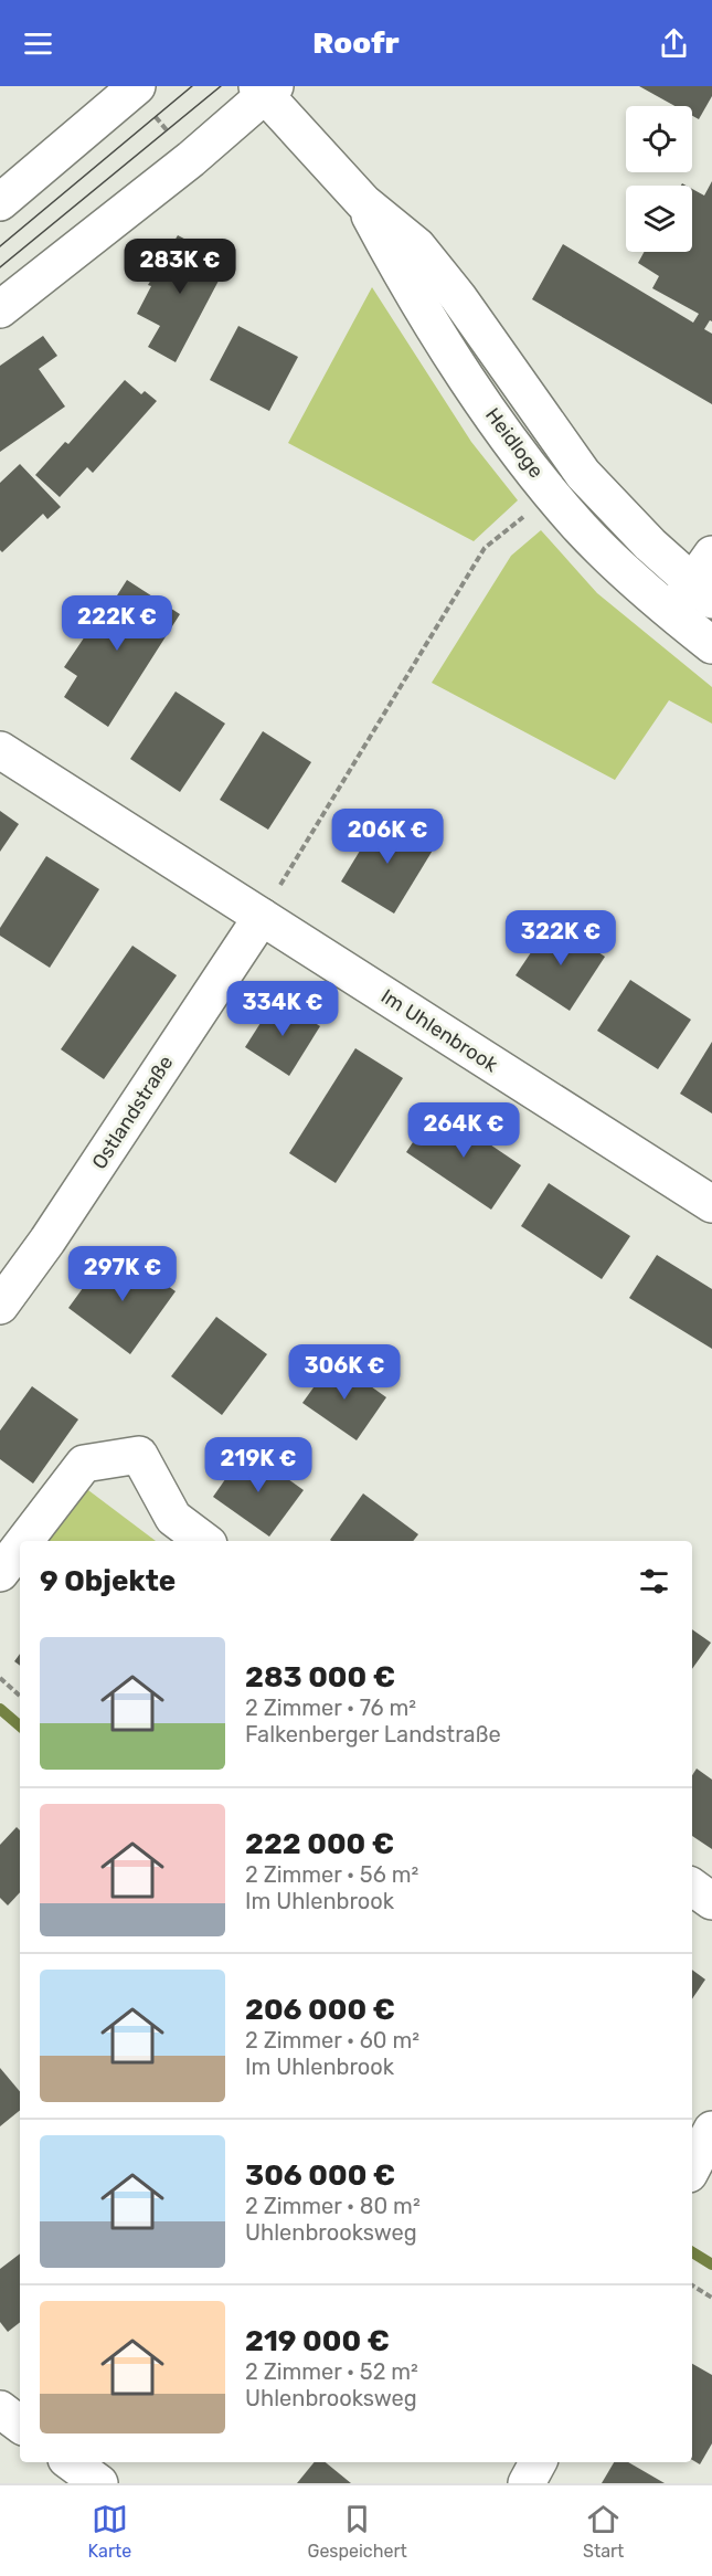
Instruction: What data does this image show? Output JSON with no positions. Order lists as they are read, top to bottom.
{
  "streets": {
    "street": ["Heidloge", "Im Uhlenbrook", "Ostlandstraße"]
  },
  "crossings": [
    ["Im Uhlenbrook", "Ostlandstraße"]
  ],
  "page": {
    "header": "Roofr",
    "price": [
      "283K €",
      "222K €",
      "206K €",
      "322K €",
      "334K €",
      "264K €",
      "297K €",
      "306K €",
      "219K €"
    ],
    "heading": "9 Objekte",
    "list": [
      {
        "name": "283 000 €",
        "note": "2 Zimmer · 76 m² · Falkenberger Landstraße"
      },
      {
        "name": "222 000 €",
        "note": "2 Zimmer · 56 m² · Im Uhlenbrook"
      },
      {
        "name": "206 000 €",
        "note": "2 Zimmer · 60 m² · Im Uhlenbrook"
      },
      {
        "name": "306 000 €",
        "note": "2 Zimmer · 80 m² · Uhlenbrooksweg"
      },
      {
        "name": "219 000 €",
        "note": "2 Zimmer · 52 m² · Uhlenbrooksweg"
      }
    ],
    "tabs": ["Karte", "Gespeichert", "Start"]
  }
}
